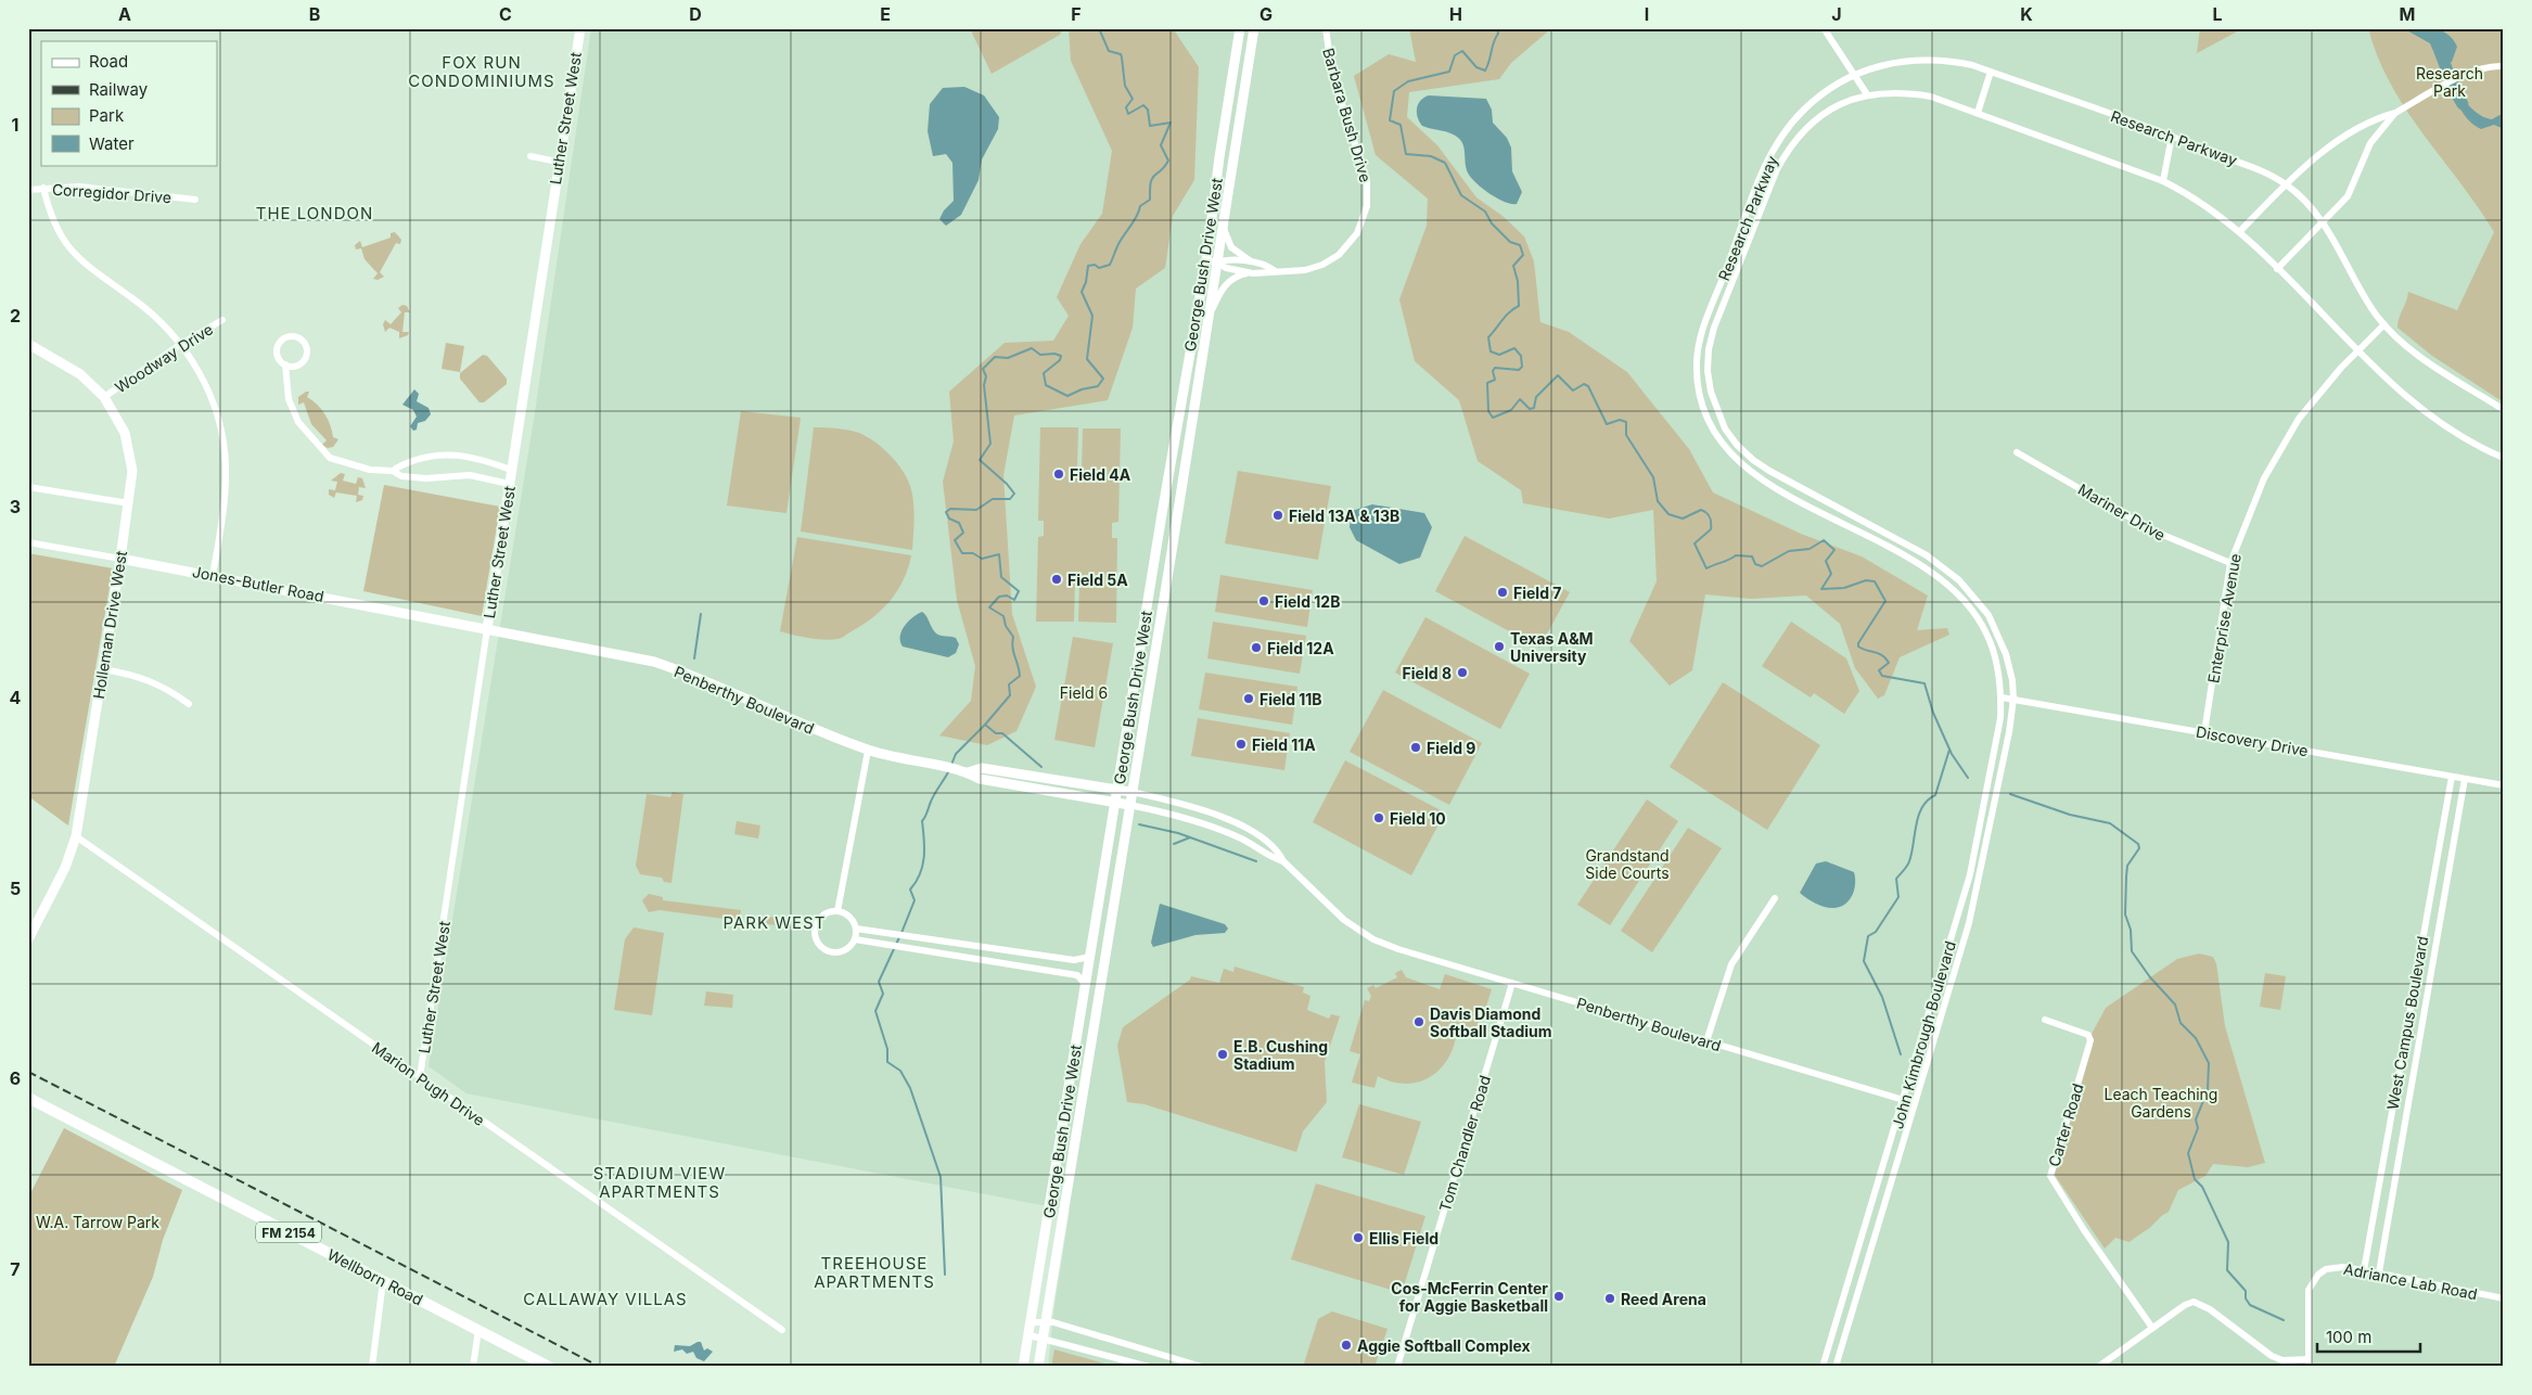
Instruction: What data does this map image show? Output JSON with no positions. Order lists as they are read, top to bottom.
{
  "streets": {
    "main road": [
      "Luther Street West",
      "George Bush Drive West",
      "Jones-Butler Road",
      "Holleman Drive West",
      "Penberthy Boulevard",
      "FM 2154",
      "Wellborn Road"
    ],
    "street": [
      "Barbara Bush Drive",
      "Research Parkway",
      "Corregidor Drive",
      "Woodway Drive",
      "Mariner Drive",
      "Enterprise Avenue",
      "Discovery Drive",
      "West Campus Boulevard",
      "John Kimbrough Boulevard",
      "Marion Pugh Drive",
      "Carter Road",
      "Tom Chandler Road",
      "Adriance Lab Road"
    ]
  },
  "crossings": [
    ["Barbara Bush Drive", "George Bush Drive West"],
    ["Luther Street West", "Jones-Butler Road"],
    ["Luther Street West", "Penberthy Boulevard"],
    ["Luther Street West", "Marion Pugh Drive"],
    ["Research Parkway", "Enterprise Avenue"],
    ["Research Parkway", "Discovery Drive"],
    ["Research Parkway", "John Kimbrough Boulevard"],
    ["George Bush Drive West", "Penberthy Boulevard"],
    ["Woodway Drive", "Holleman Drive West"],
    ["Mariner Drive", "Enterprise Avenue"],
    ["Jones-Butler Road", "Holleman Drive West"],
    ["Jones-Butler Road", "Penberthy Boulevard"],
    ["Enterprise Avenue", "Discovery Drive"],
    ["Holleman Drive West", "Marion Pugh Drive"],
    ["Penberthy Boulevard", "John Kimbrough Boulevard"],
    ["Penberthy Boulevard", "Tom Chandler Road"],
    ["Discovery Drive", "West Campus Boulevard"],
    ["Discovery Drive", "John Kimbrough Boulevard"],
    ["West Campus Boulevard", "Adriance Lab Road"]
  ],
  "districts": [
    "FOX RUN CONDOMINIUMS",
    "THE LONDON",
    "PARK WEST",
    "STADIUM VIEW APARTMENTS",
    "TREEHOUSE APARTMENTS",
    "CALLAWAY VILLAS"
  ],
  "parks": [
    "Research Park",
    "Field 6",
    "Grandstand Side Courts",
    "Leach Teaching Gardens",
    "W.A. Tarrow Park"
  ],
  "places": [
    "Field 4A",
    "Field 13A & 13B",
    "Field 5A",
    "Field 7",
    "Field 12B",
    "Texas A&M University",
    "Field 12A",
    "Field 8",
    "Field 11B",
    "Field 11A",
    "Field 9",
    "Field 10",
    "Davis Diamond Softball Stadium",
    "E.B. Cushing Stadium",
    "Ellis Field",
    "Cos-McFerrin Center for Aggie Basketball",
    "Reed Arena",
    "Aggie Softball Complex"
  ],
  "legend": [
    "Road",
    "Railway",
    "Park",
    "Water"
  ],
  "scale_bar": "100 m",
  "grid": {
    "columns": [
      "A",
      "B",
      "C",
      "D",
      "E",
      "F",
      "G",
      "H",
      "I",
      "J",
      "K",
      "L",
      "M"
    ],
    "rows": [
      "1",
      "2",
      "3",
      "4",
      "5",
      "6",
      "7"
    ]
  }
}
